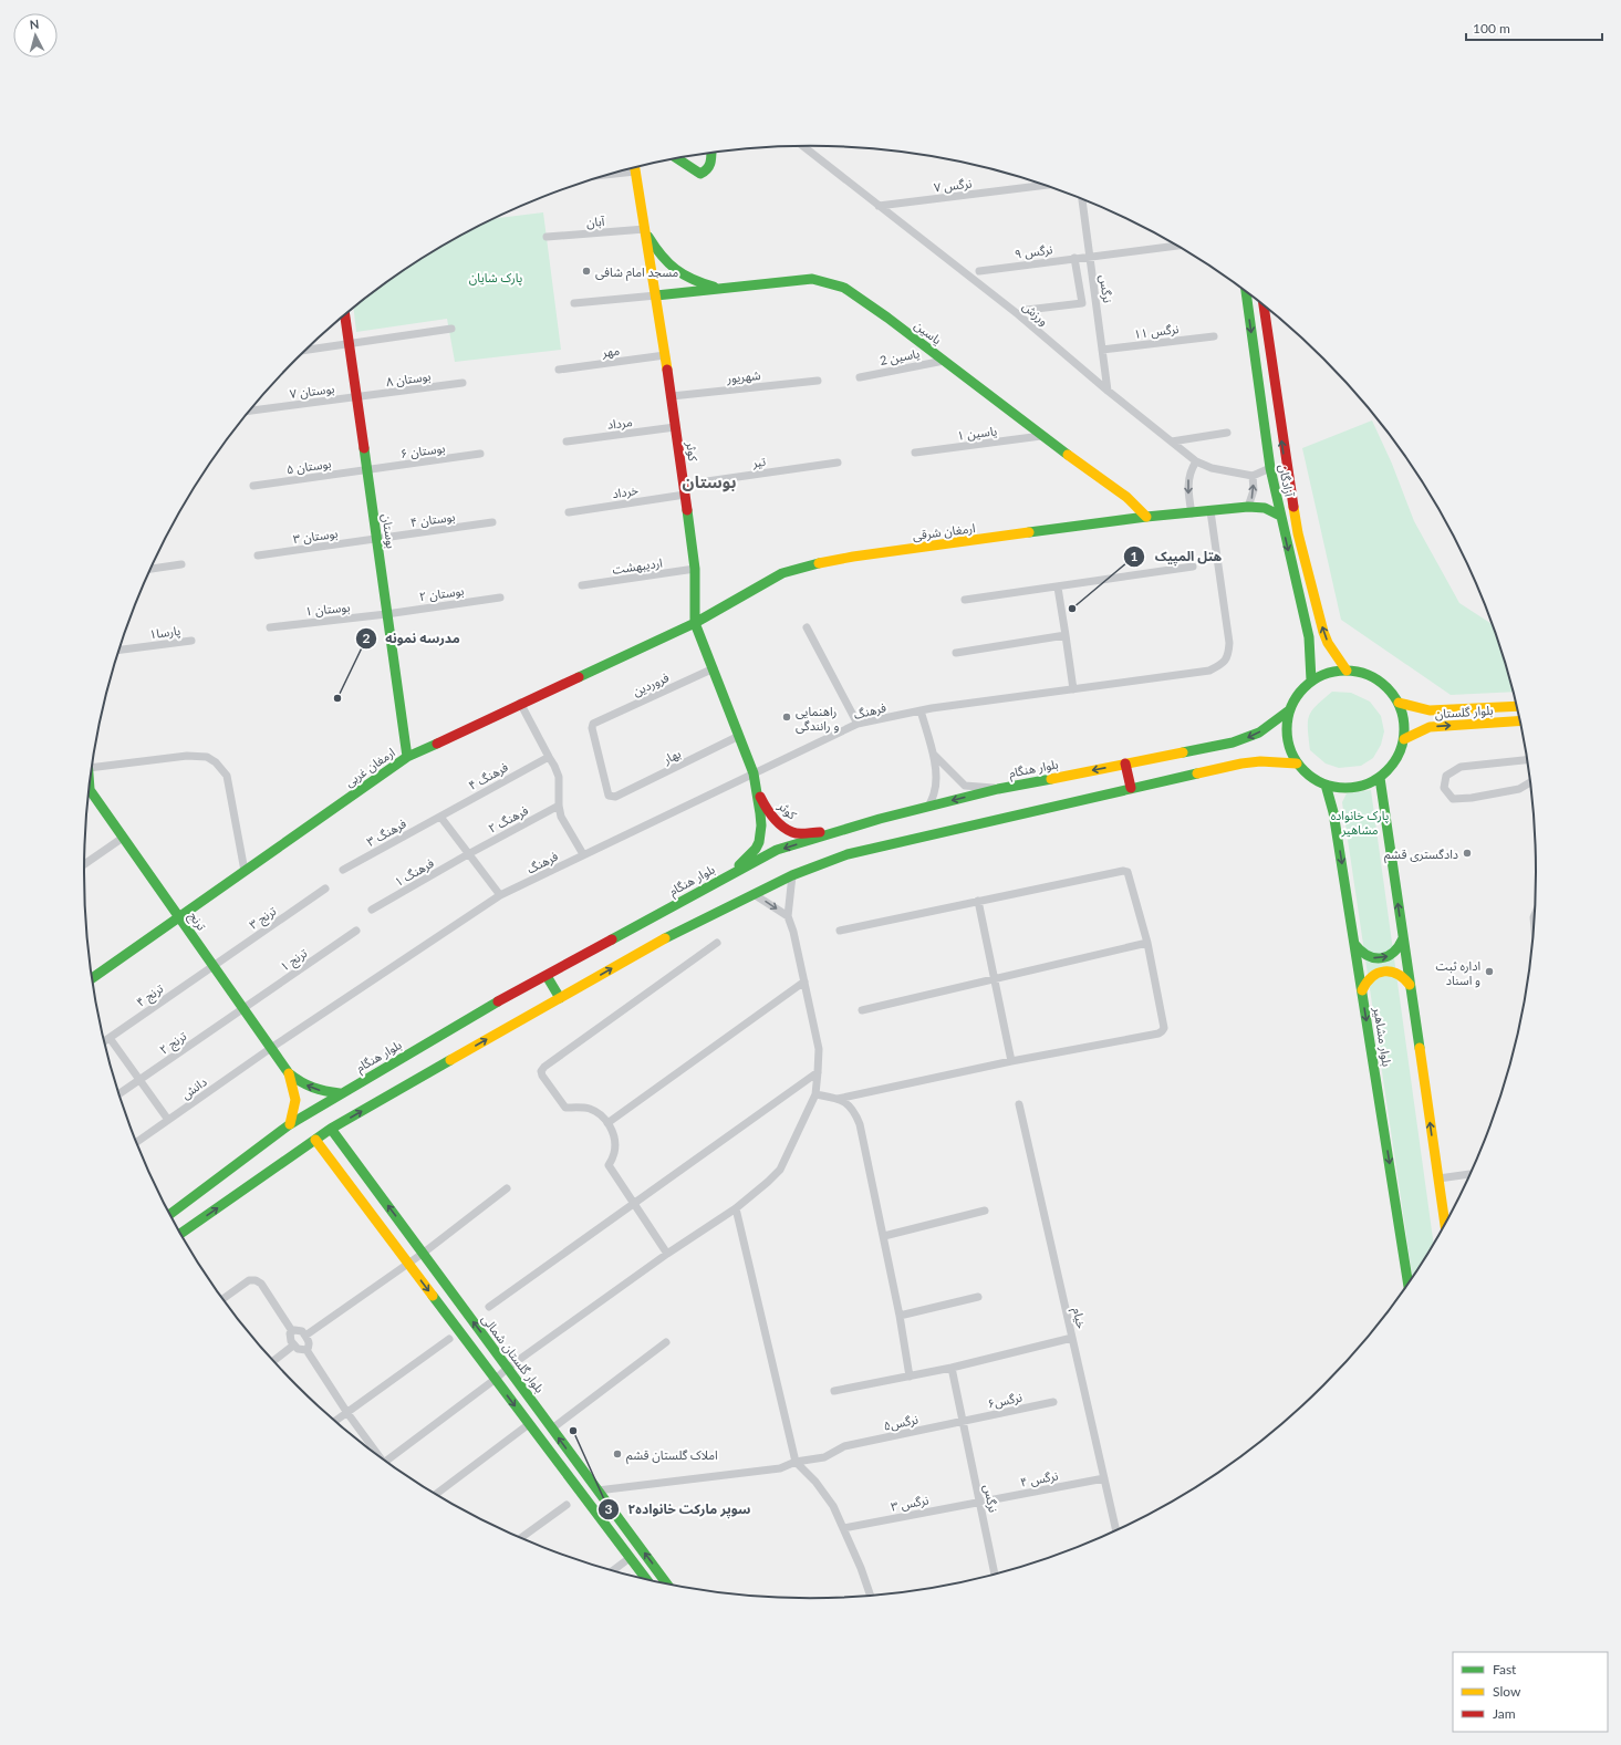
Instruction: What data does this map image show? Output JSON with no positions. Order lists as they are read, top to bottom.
{
  "streets": {
    "main road": [
      "یاسین",
      "کوثر",
      "آزادگان",
      "بوستان",
      "ارمغان شرقی",
      "بلوار گلستان",
      "ارمغان غربی",
      "بلوار هنگام",
      "ترنج",
      "بلوار مشاهیر",
      "بلوار گلستان شمالی"
    ],
    "street": [
      "نرگس ۷",
      "آبان",
      "نرگس ۹",
      "نرگس",
      "ورزش",
      "نرگس ۱۱",
      "مهر",
      "یاسین 2",
      "شهریور",
      "بوستان ۸",
      "بوستان ۷",
      "مرداد",
      "یاسین ۱",
      "بوستان ۶",
      "تیر",
      "بوستان ۵",
      "خرداد",
      "بوستان ۴",
      "بوستان ۳",
      "اردیبهشت",
      "بوستان ۲",
      "بوستان ۱",
      "پارسا۱",
      "فروردین",
      "فرهنگ",
      "بهار",
      "فرهنگ ۴",
      "فرهنگ ۲",
      "فرهنگ ۳",
      "فرهنگ ۱",
      "ترنج ۳",
      "ترنج ۱",
      "ترنج ۴",
      "ترنج ۲",
      "دانش",
      "خیام",
      "نرگس۶",
      "نرگس۵",
      "نرگس ۴",
      "نرگس ۳"
    ]
  },
  "crossings": [
    ["نرگس ۷", "ورزش"],
    ["آبان", "کوثر"],
    ["نرگس ۹", "نرگس"],
    ["نرگس", "ورزش"],
    ["نرگس", "نرگس ۱۱"],
    ["نرگس", "نرگس۶"],
    ["نرگس", "نرگس۵"],
    ["نرگس", "نرگس ۴"],
    ["نرگس", "نرگس ۳"],
    ["یاسین", "یاسین 2"],
    ["یاسین", "یاسین ۱"],
    ["یاسین", "کوثر"],
    ["یاسین", "ارمغان شرقی"],
    ["مهر", "کوثر"],
    ["شهریور", "کوثر"],
    ["بوستان ۸", "بوستان ۷"],
    ["بوستان ۸", "بوستان"],
    ["بوستان ۷", "بوستان"],
    ["مرداد", "کوثر"],
    ["بوستان ۶", "بوستان ۵"],
    ["بوستان ۶", "بوستان"],
    ["کوثر", "تیر"],
    ["کوثر", "خرداد"],
    ["کوثر", "ارمغان شرقی"],
    ["کوثر", "اردیبهشت"],
    ["کوثر", "فروردین"],
    ["کوثر", "فرهنگ"],
    ["کوثر", "بهار"],
    ["کوثر", "ارمغان غربی"],
    ["کوثر", "بلوار هنگام"],
    ["تیر", "خرداد"],
    ["بوستان ۵", "بوستان"],
    ["آزادگان", "ارمغان شرقی"],
    ["آزادگان", "بلوار گلستان"],
    ["آزادگان", "بلوار هنگام"],
    ["آزادگان", "بلوار مشاهیر"],
    ["بوستان ۴", "بوستان"],
    ["بوستان ۴", "بوستان ۳"],
    ["بوستان", "بوستان ۳"],
    ["بوستان", "بوستان ۲"],
    ["بوستان", "بوستان ۱"],
    ["بوستان", "ارمغان غربی"],
    ["ارمغان شرقی", "فرهنگ"],
    ["ارمغان شرقی", "ارمغان غربی"],
    ["بوستان ۲", "بوستان ۱"],
    ["فروردین", "بهار"],
    ["فرهنگ", "ترنج"],
    ["فرهنگ", "دانش"],
    ["بلوار گلستان", "بلوار هنگام"],
    ["بلوار گلستان", "بلوار مشاهیر"],
    ["ارمغان غربی", "ترنج"],
    ["بلوار هنگام", "بلوار مشاهیر"],
    ["فرهنگ ۴", "فرهنگ ۳"],
    ["فرهنگ ۲", "فرهنگ ۱"],
    ["ترنج ۳", "ترنج"],
    ["ترنج ۳", "ترنج ۴"],
    ["ترنج", "ترنج ۱"],
    ["ترنج", "ترنج ۴"],
    ["ترنج", "ترنج ۲"],
    ["ترنج", "دانش"],
    ["ترنج ۱", "ترنج ۲"],
    ["خیام", "نرگس ۴"],
    ["بلوار گلستان شمالی", "نرگس۵"],
    ["نرگس۶", "نرگس۵"],
    ["نرگس ۴", "نرگس ۳"]
  ],
  "districts": ["بوستان"],
  "parks": ["پارک شایان", "پارک خانواده مشاهیر"],
  "places": [
    "مسجد امام شافی",
    "هتل المپیک",
    "مدرسه نمونه",
    "راهنمایی و رانندگی",
    "دادگستری قشم",
    "اداره ثبت و اسناد",
    "سوپر ماركت خانواده٢",
    "املاک گلستان قشم"
  ],
  "legend": ["Fast", "Slow", "Jam"],
  "scale_bar": "100 m",
  "north": "top"
}
